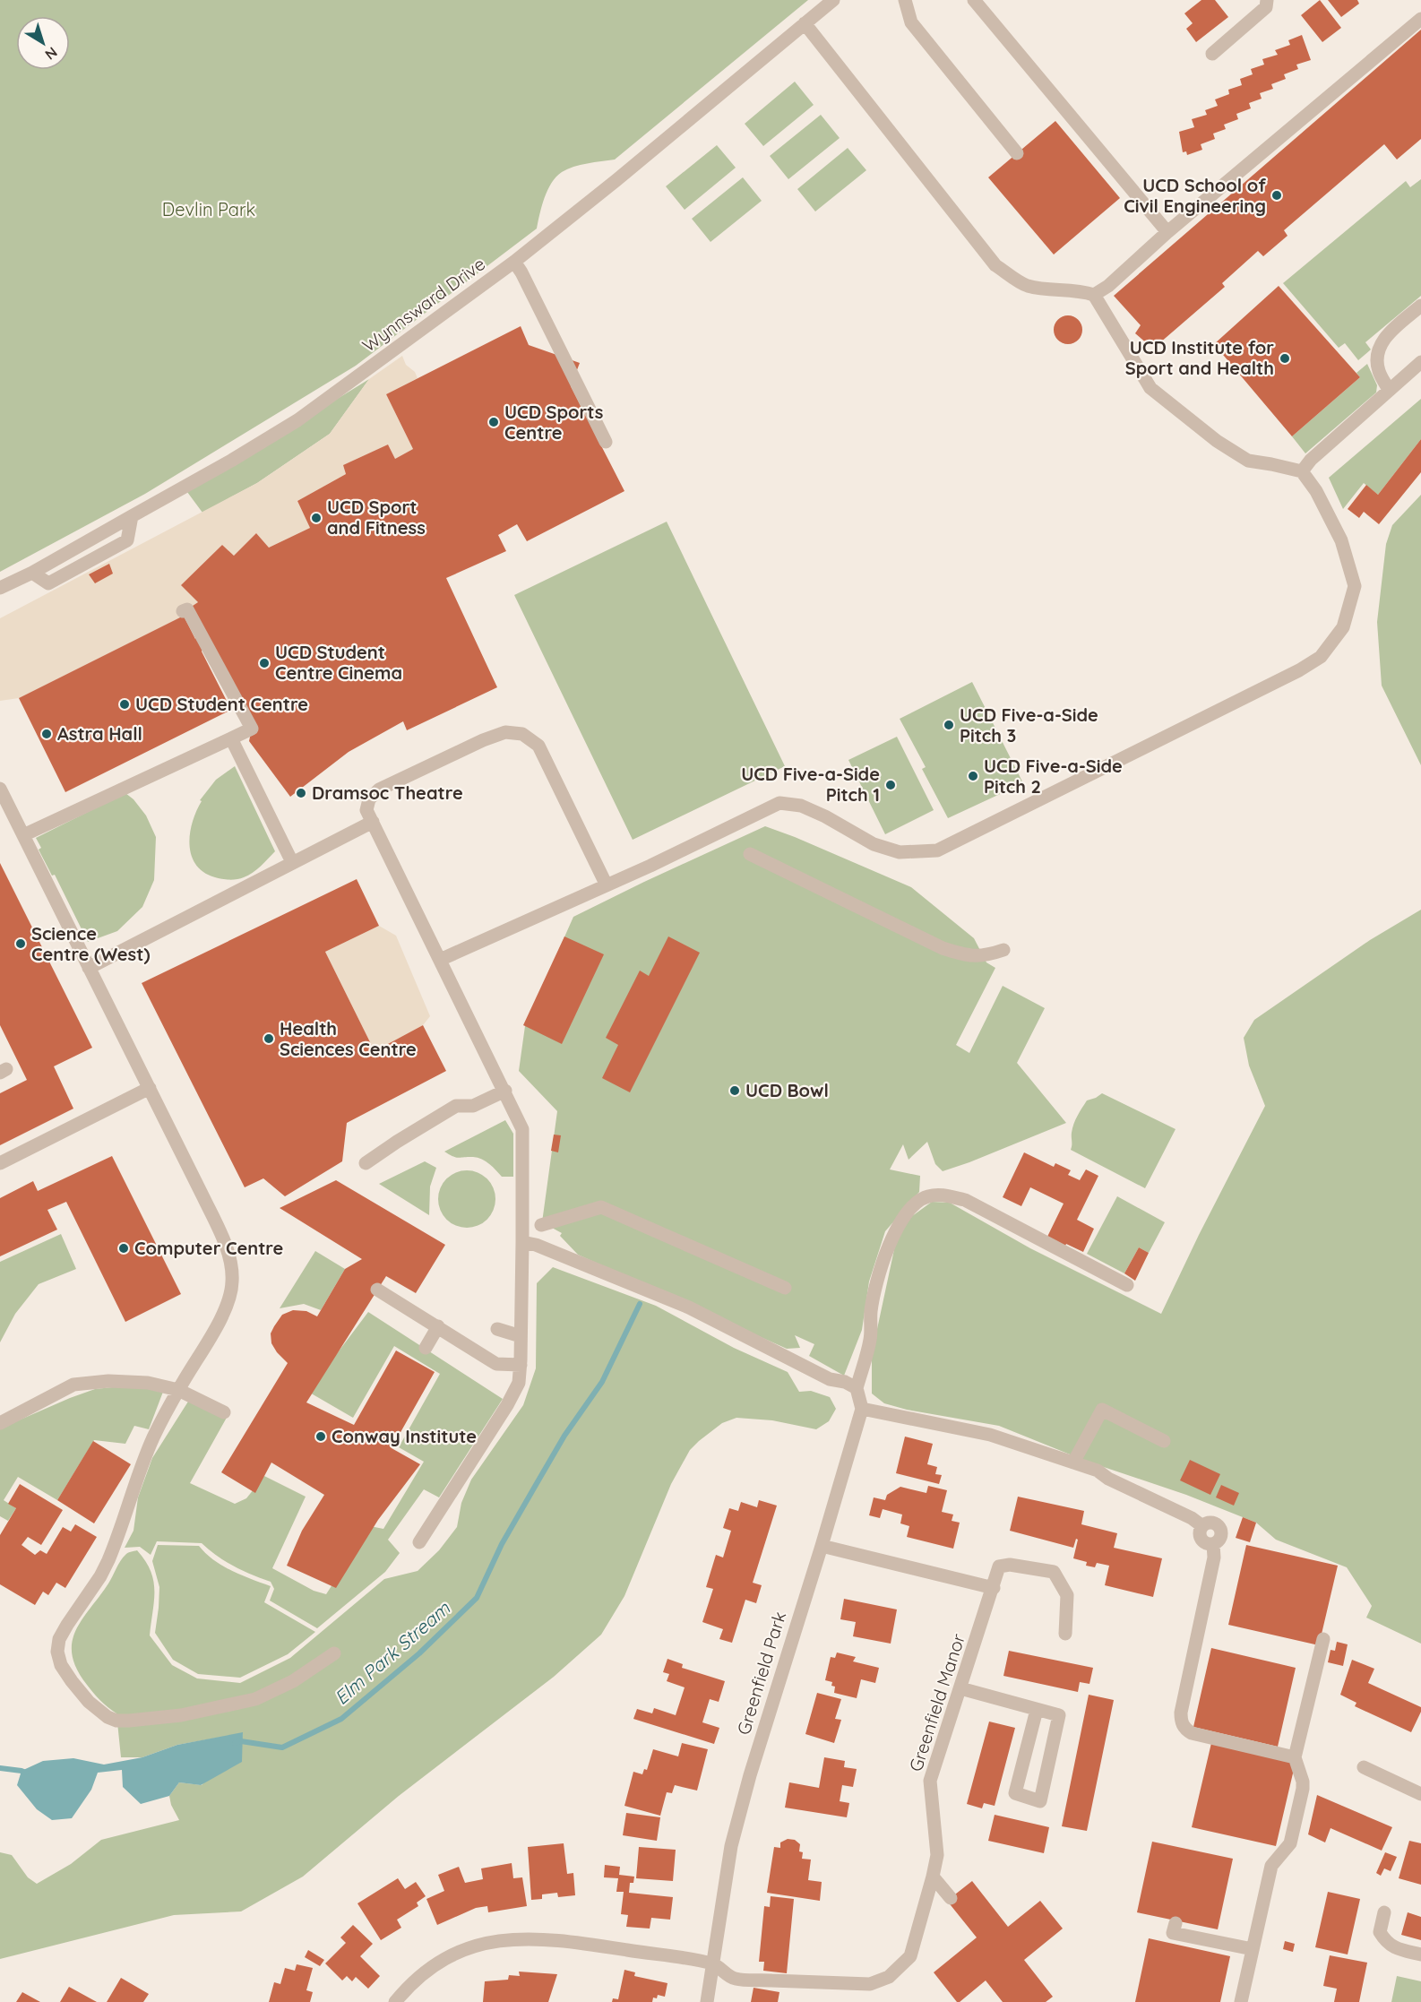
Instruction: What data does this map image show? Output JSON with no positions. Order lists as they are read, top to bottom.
{
  "streets": {
    "street": ["Wynnsward Drive", "Greenfield Park", "Greenfield Manor"]
  },
  "crossings": [
    ["Greenfield Park", "Greenfield Manor"]
  ],
  "water": ["Elm Park Stream"],
  "parks": ["Devlin Park"],
  "places": [
    "UCD School of Civil Engineering",
    "UCD Institute for Sport and Health",
    "UCD Sports Centre",
    "UCD Sport and Fitness",
    "UCD Student Centre Cinema",
    "UCD Student Centre",
    "UCD Five-a-Side Pitch 3",
    "Astra Hall",
    "UCD Five-a-Side Pitch 2",
    "UCD Five-a-Side Pitch 1",
    "Dramsoc Theatre",
    "Science Centre (West)",
    "Health Sciences Centre",
    "UCD Bowl",
    "Computer Centre",
    "Conway Institute"
  ],
  "north": "bottom right"
}
